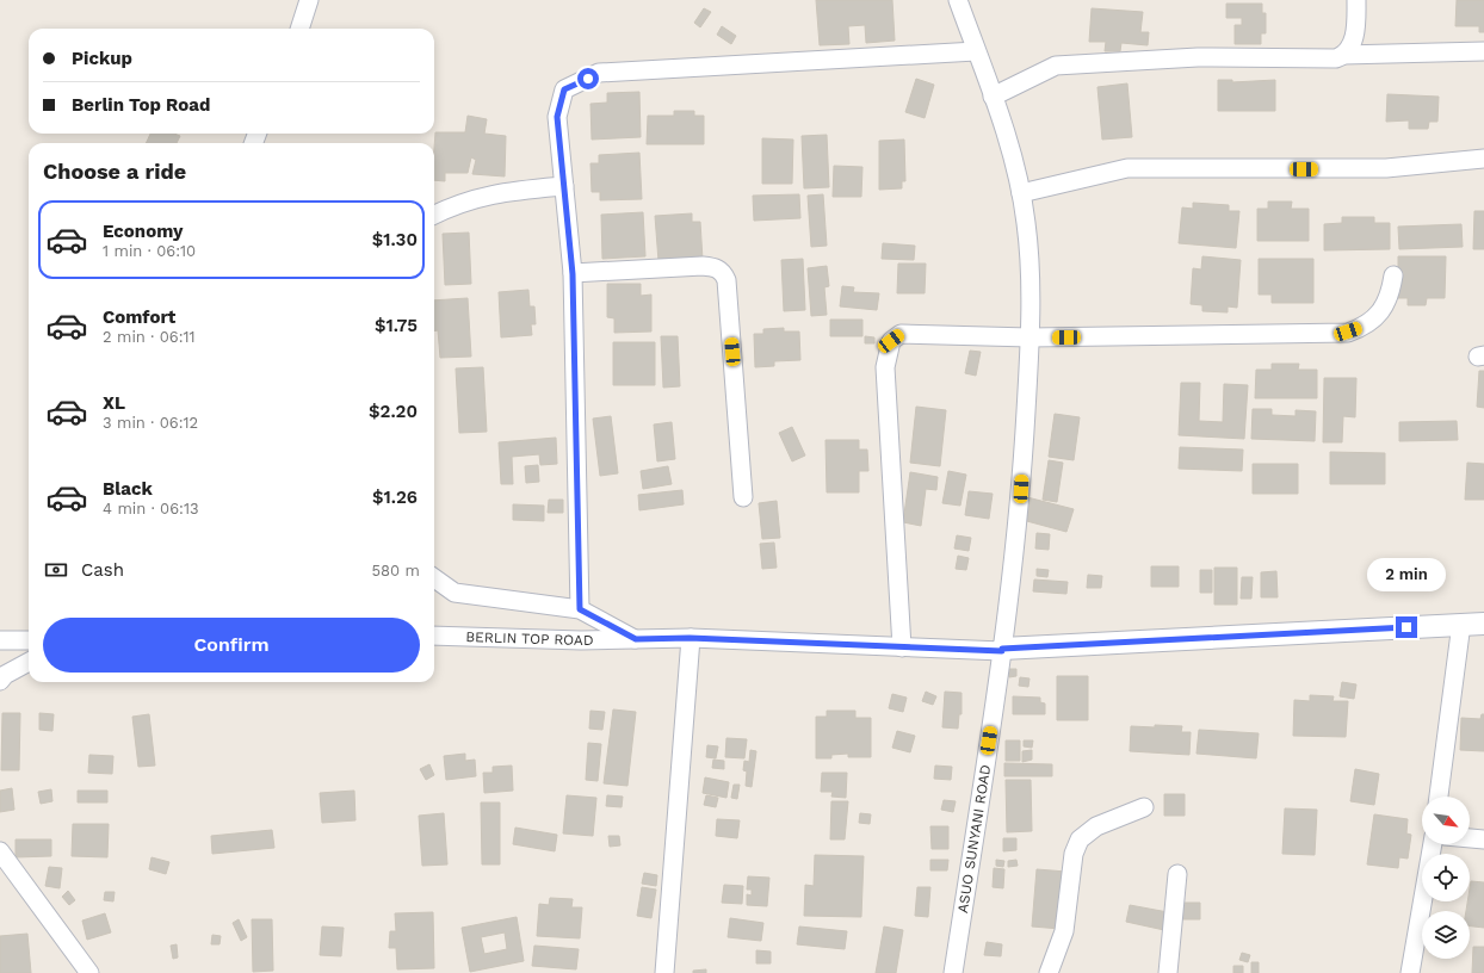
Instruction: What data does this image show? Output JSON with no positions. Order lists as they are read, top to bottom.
{
  "streets": {
    "street": ["BERLIN TOP ROAD", "ASUO SUNYANI ROAD"]
  },
  "crossings": [
    ["BERLIN TOP ROAD", "ASUO SUNYANI ROAD"]
  ],
  "north": "bottom right",
  "page": {
    "banner": ["Pickup", "Berlin Top Road"],
    "heading": "Choose a ride",
    "list": [
      {
        "name": "Economy",
        "note": "1 min · 06:10",
        "value": "$1.30"
      },
      {
        "name": "Comfort",
        "note": "2 min · 06:11",
        "value": "$1.75"
      },
      {
        "name": "XL",
        "note": "3 min · 06:12",
        "value": "$2.20"
      },
      {
        "name": "Black",
        "note": "4 min · 06:13",
        "value": "$1.26"
      }
    ],
    "pay": ["Cash", "580 m"],
    "bubble": "2 min",
    "buttons": "Confirm"
  }
}
